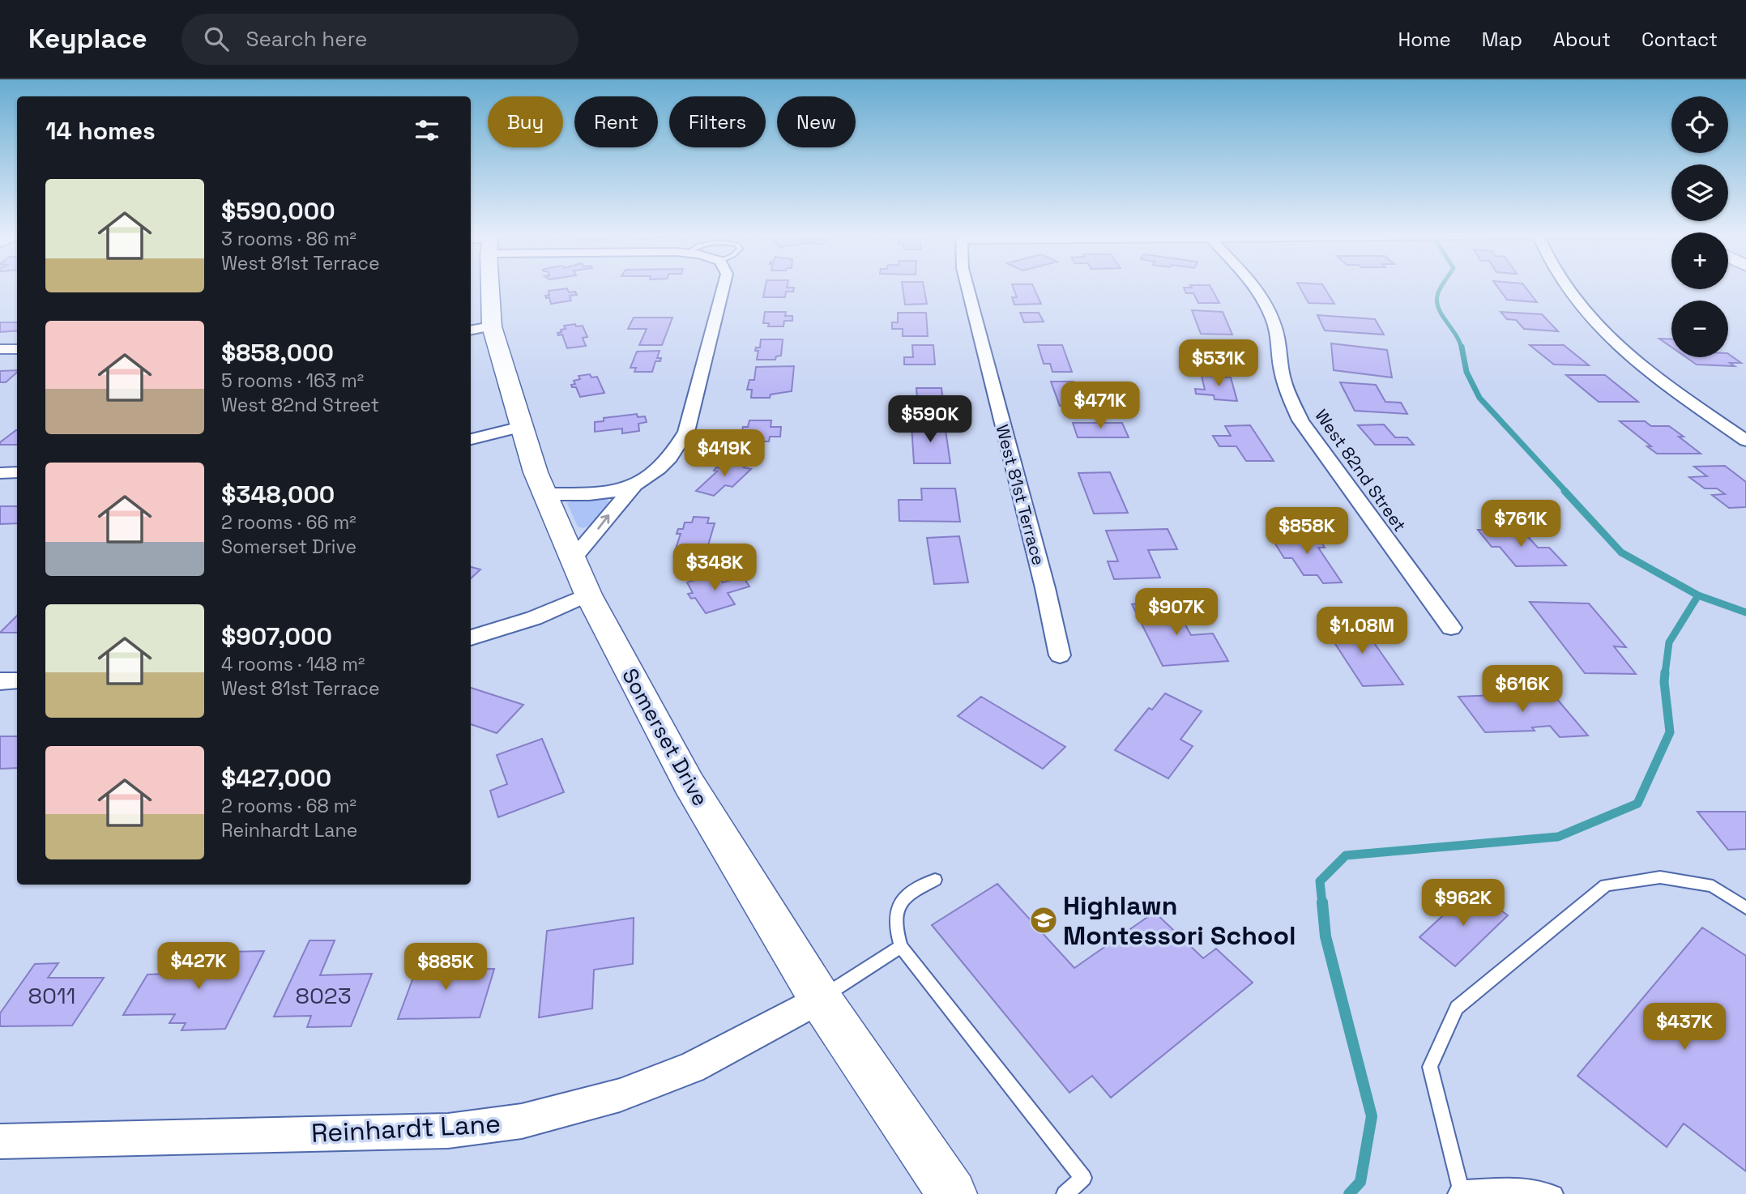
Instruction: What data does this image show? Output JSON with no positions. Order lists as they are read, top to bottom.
{
  "streets": {
    "street": [
      "West 82nd Street",
      "West 81st Terrace",
      "Somerset Drive",
      "Reinhardt Lane"
    ]
  },
  "crossings": [
    ["Somerset Drive", "Reinhardt Lane"]
  ],
  "places": {
    "school or university": ["Highlawn Montessori School"]
  },
  "house_numbers": ["8011", "8023"],
  "page": {
    "header": "Keyplace",
    "search": "Search here",
    "nav": [
      "Home",
      "Map",
      "About",
      "Contact"
    ],
    "map_buttons": ["+", "−"],
    "chip": [
      "Buy",
      "Rent",
      "Filters",
      "New"
    ],
    "heading": "14 homes",
    "list": [
      {
        "name": "$590,000",
        "note": "3 rooms · 86 m² · West 81st Terrace"
      },
      {
        "name": "$858,000",
        "note": "5 rooms · 163 m² · West 82nd Street"
      },
      {
        "name": "$348,000",
        "note": "2 rooms · 66 m² · Somerset Drive"
      },
      {
        "name": "$907,000",
        "note": "4 rooms · 148 m² · West 81st Terrace"
      },
      {
        "name": "$427,000",
        "note": "2 rooms · 68 m² · Reinhardt Lane"
      }
    ],
    "price": [
      "$531K",
      "$471K",
      "$590K",
      "$419K",
      "$761K",
      "$858K",
      "$348K",
      "$907K",
      "$1.08M",
      "$616K",
      "$962K",
      "$427K",
      "$885K",
      "$437K"
    ]
  }
}
